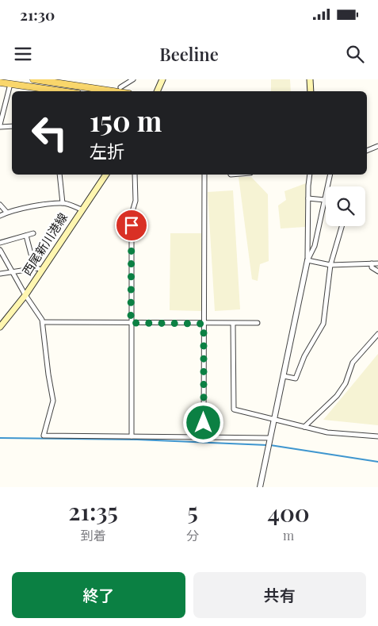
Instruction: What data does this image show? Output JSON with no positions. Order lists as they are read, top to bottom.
{
  "streets": {
    "main road": ["西尾新川港線"]
  },
  "page": {
    "status": "21:30",
    "header": "Beeline",
    "turn": ["150 m", "左折"],
    "eta": [
      "21:35",
      "到着",
      "5",
      "分",
      "400",
      "m"
    ],
    "buttons": ["終了", "共有"]
  }
}
